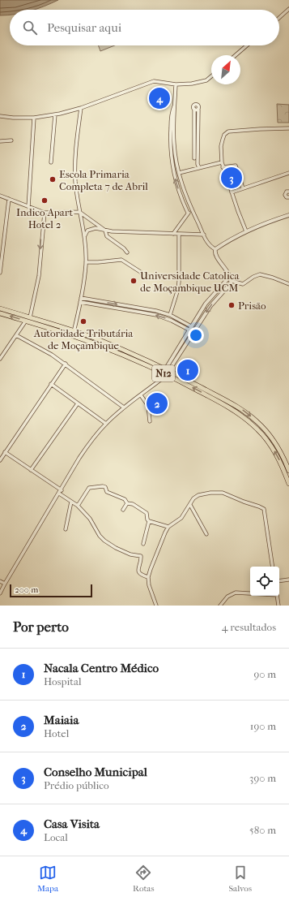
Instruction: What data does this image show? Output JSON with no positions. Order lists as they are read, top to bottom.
{
  "streets": {
    "main road": ["N12"]
  },
  "places": [
    "Escola Primaria Completa 7 de Abril",
    "Indico Apart Hotel 2",
    "Universidade Catolica de Moçambique UCM",
    "Prisão",
    "Autoridade Tributária de Moçambique"
  ],
  "scale_bar": "200 m",
  "north": "top right",
  "page": {
    "search": "Pesquisar aqui",
    "pins": [
      "4",
      "3",
      "1",
      "2"
    ],
    "scale": "200 m",
    "heading": ["Por perto", "4 resultados"],
    "list": [
      {
        "mark": "1",
        "name": "Nacala Centro Médico",
        "note": "Hospital",
        "value": "90 m"
      },
      {
        "mark": "2",
        "name": "Maiaia",
        "note": "Hotel",
        "value": "190 m"
      },
      {
        "mark": "3",
        "name": "Conselho Municipal",
        "note": "Prédio público",
        "value": "390 m"
      },
      {
        "mark": "4",
        "name": "Casa Visita",
        "note": "Local",
        "value": "580 m"
      }
    ],
    "nav": ["Mapa", "Rotas", "Salvos"]
  }
}
